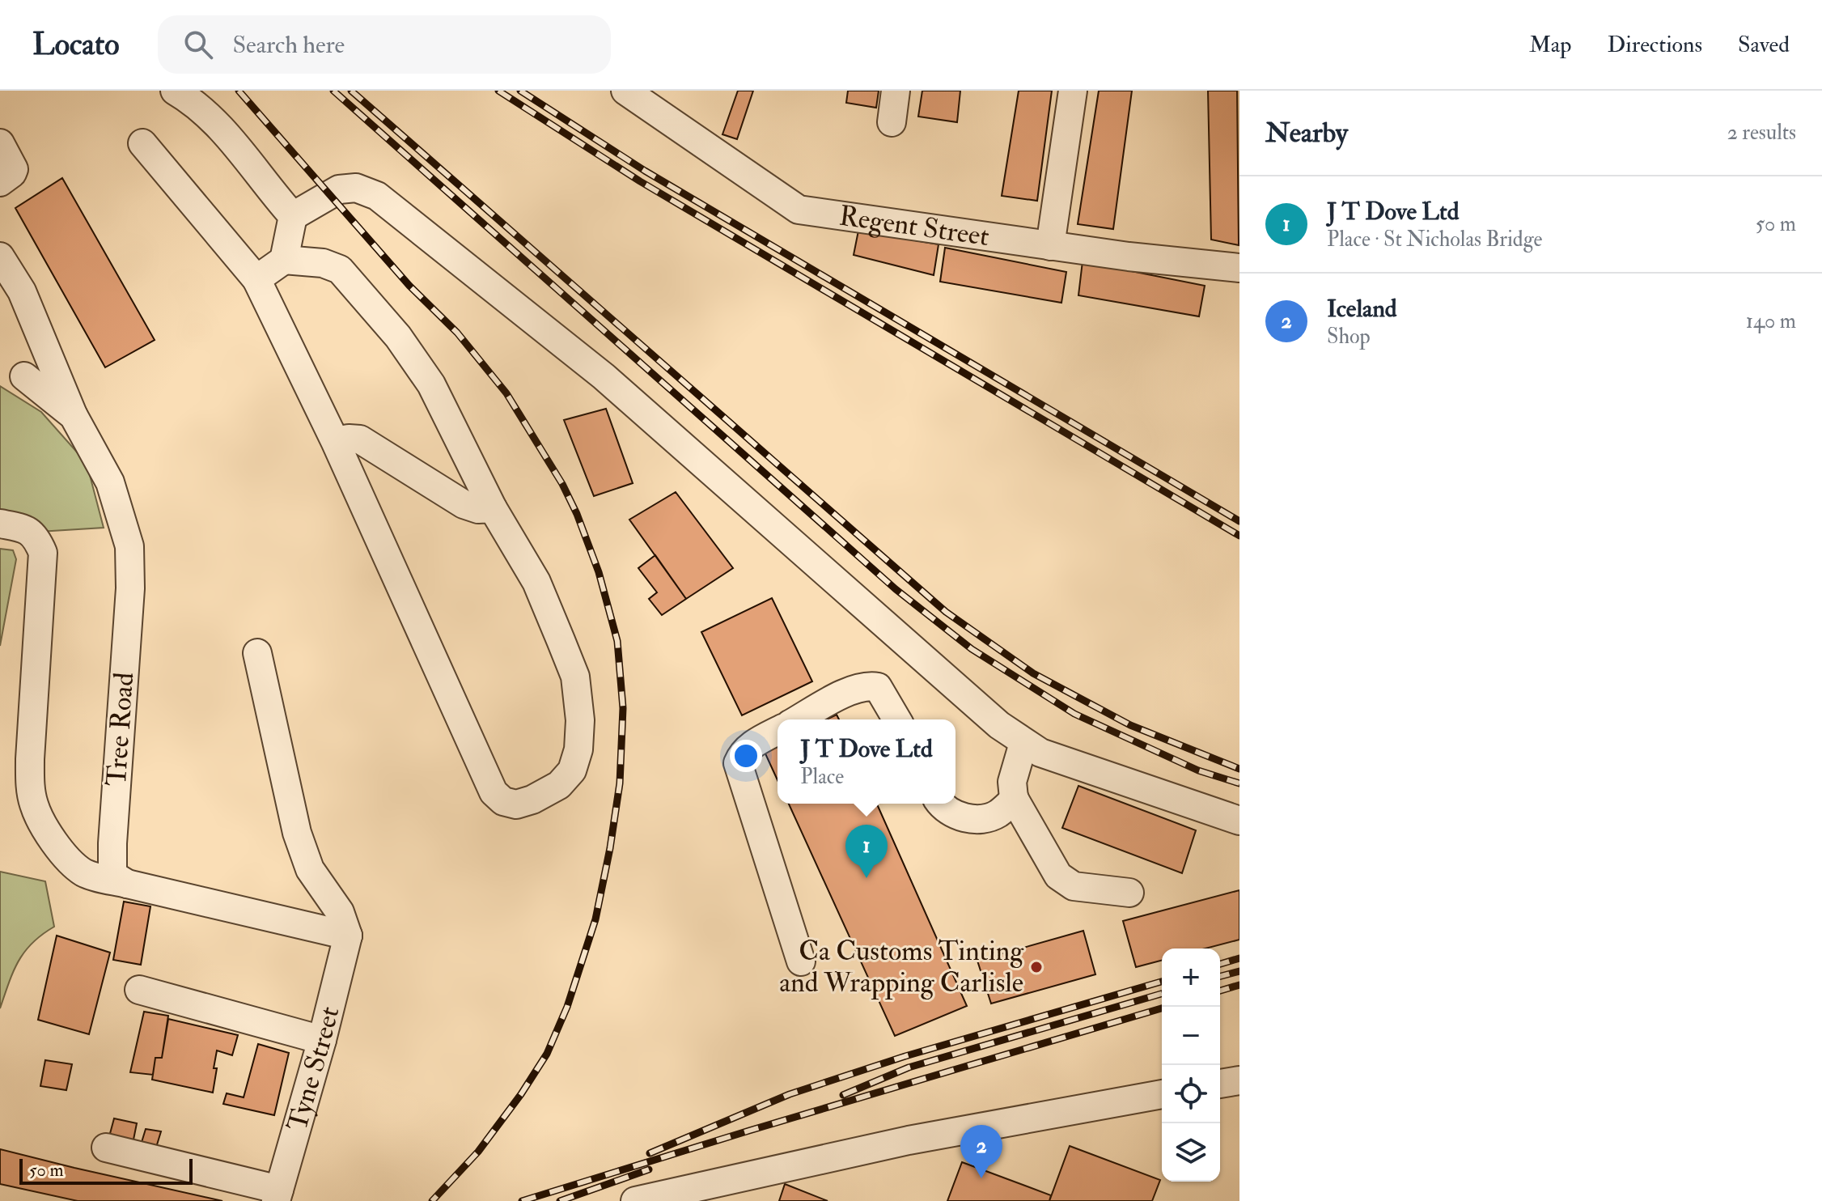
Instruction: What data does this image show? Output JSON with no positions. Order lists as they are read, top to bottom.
{
  "streets": {
    "street": ["Regent Street", "Tree Road", "Tyne Street"]
  },
  "places": ["Ca Customs Tinting and Wrapping Carlisle"],
  "scale_bar": "50 m",
  "page": {
    "header": "Locato",
    "search": "Search here",
    "nav": ["Map", "Directions", "Saved"],
    "heading": ["Nearby", "2 results"],
    "list": [
      {
        "mark": "1",
        "name": "J T Dove Ltd",
        "note": "Place · St Nicholas Bridge",
        "value": "50 m"
      },
      {
        "mark": "2",
        "name": "Iceland",
        "note": "Shop",
        "value": "140 m"
      }
    ],
    "popup": ["J T Dove Ltd", "Place"],
    "pins": ["1", "2"],
    "map_buttons": ["+", "−"],
    "scale": "50 m"
  }
}
